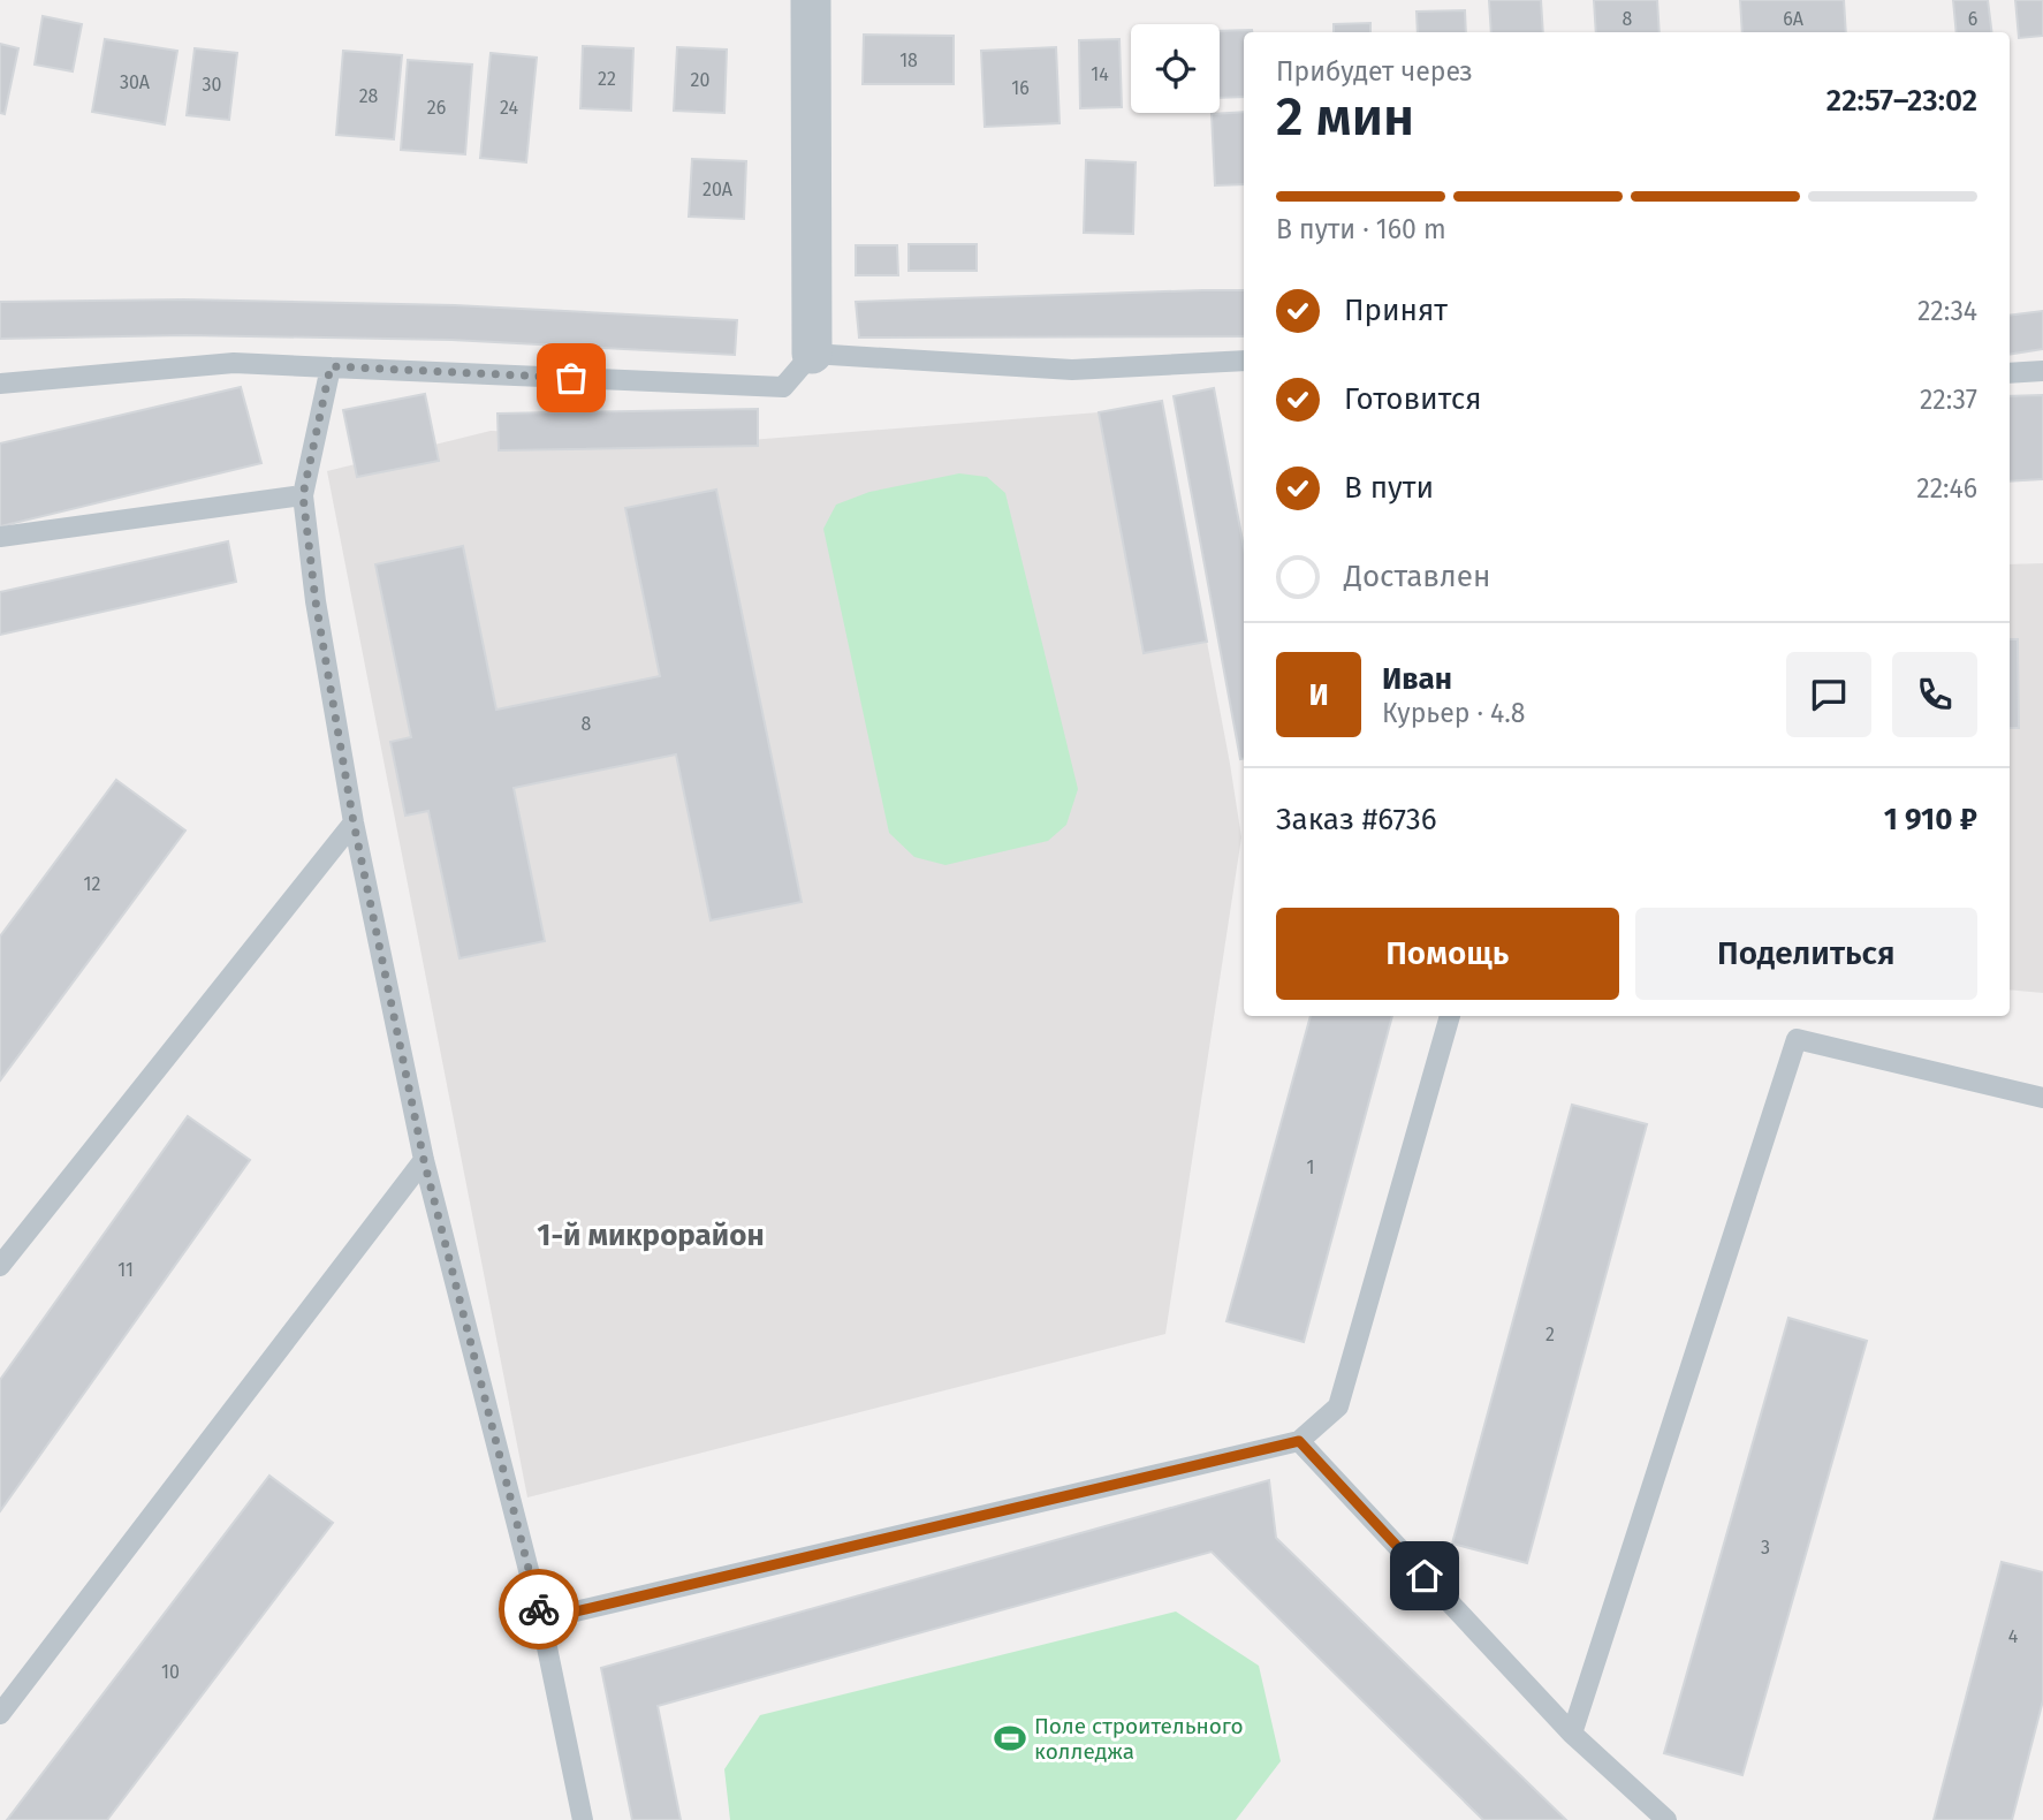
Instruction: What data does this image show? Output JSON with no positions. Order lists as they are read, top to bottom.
{
  "districts": ["1-й микрорайон"],
  "places": {
    "sports": ["Поле строительного колледжа"]
  },
  "house_numbers": [
    "8",
    "6А",
    "6",
    "18",
    "14",
    "22",
    "20",
    "30А",
    "30",
    "16",
    "28",
    "26",
    "24",
    "20А",
    "8",
    "12",
    "1",
    "11",
    "2",
    "3",
    "4",
    "10"
  ],
  "page": {
    "heading": ["2 мин", "Прибудет через", "22:57–23:02"],
    "panel": [
      "Иван",
      "Курьер · 4.8",
      "Заказ #6736",
      "1 910 ₽"
    ],
    "bar": "В пути · 160 m",
    "list": [
      ["Принят", "22:34"],
      ["Готовится", "22:37"],
      ["В пути", "22:46"],
      "Доставлен"
    ],
    "round": "И",
    "buttons": ["Помощь", "Поделиться"]
  }
}
